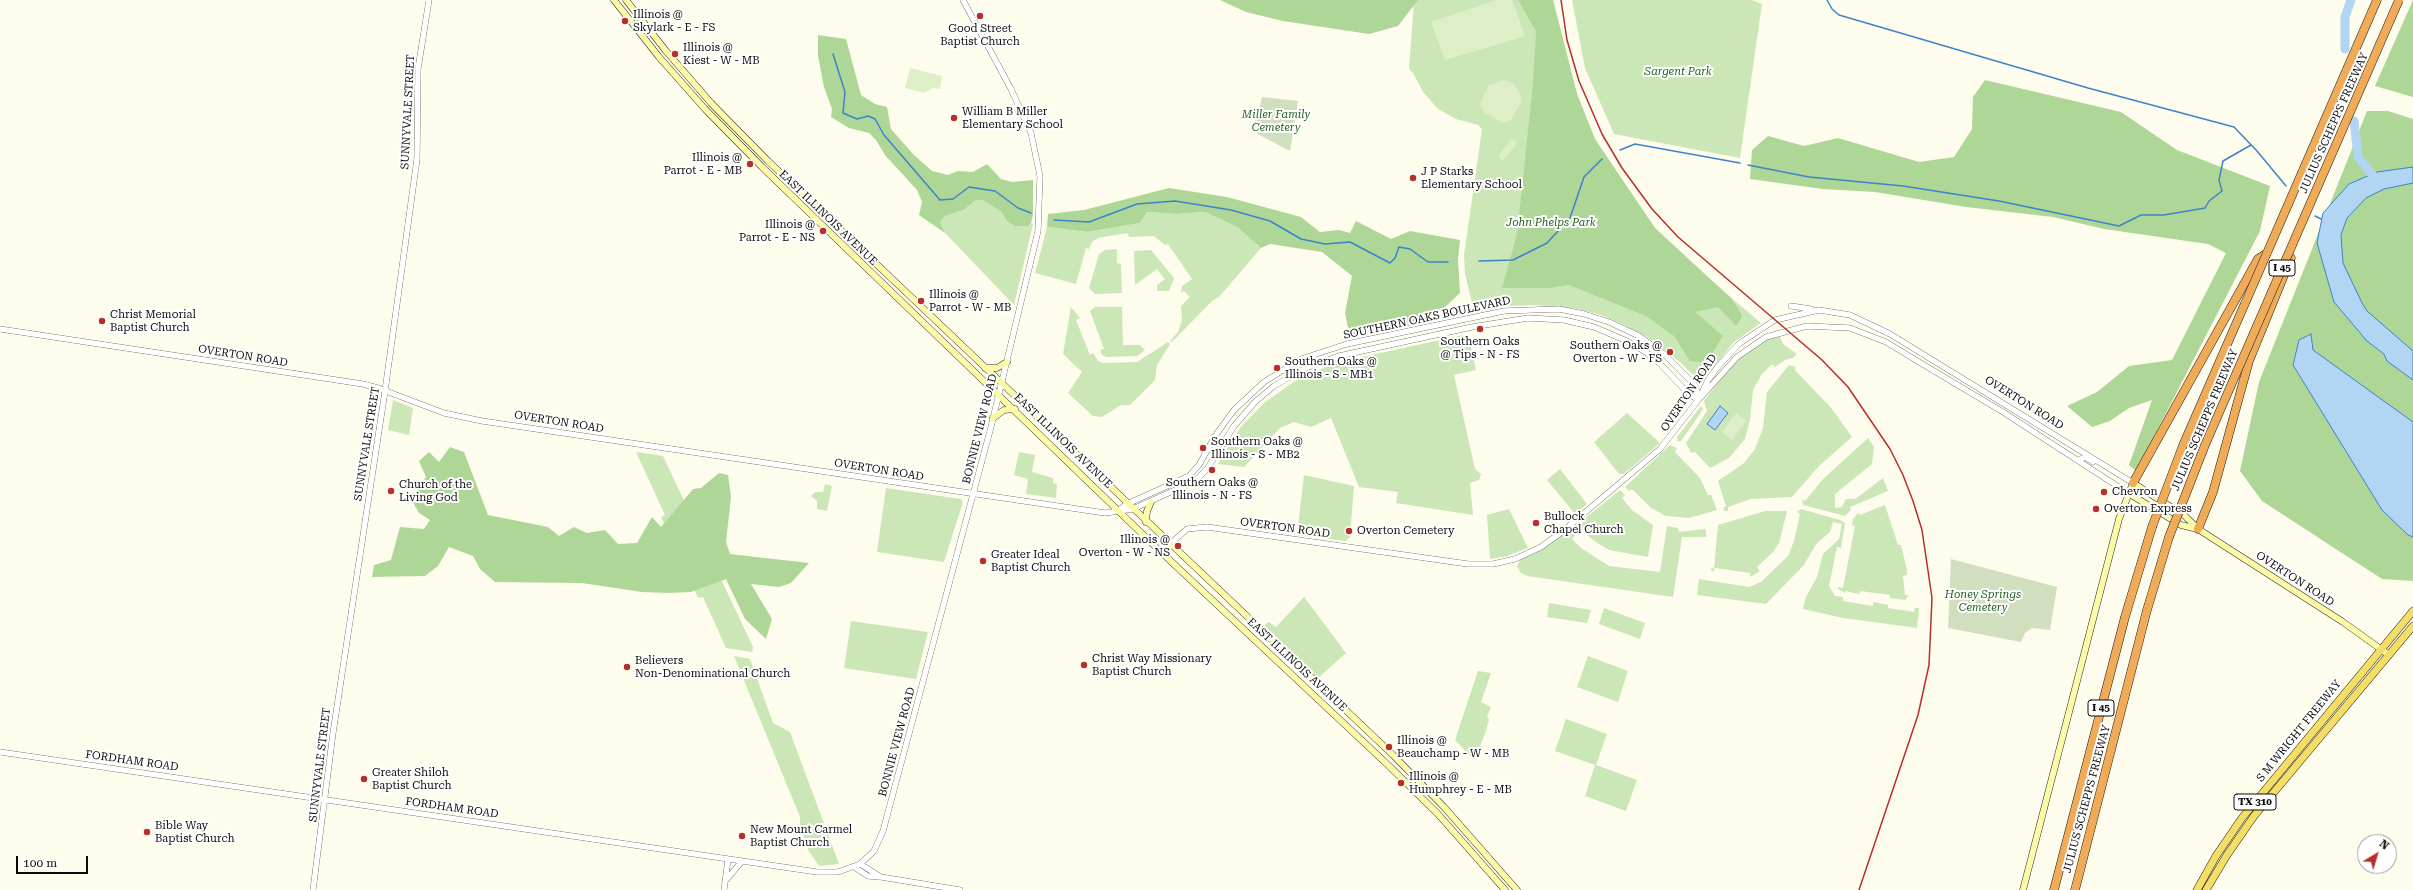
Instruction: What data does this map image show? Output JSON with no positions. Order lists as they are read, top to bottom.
{
  "streets": {
    "highway": ["JULIUS SCHEPPS FREEWAY", "I 45"],
    "main road": [
      "EAST ILLINOIS AVENUE",
      "OVERTON ROAD",
      "S M WRIGHT FREEWAY",
      "TX 310"
    ],
    "street": [
      "SUNNYVALE STREET",
      "SOUTHERN OAKS BOULEVARD",
      "BONNIE VIEW ROAD",
      "FORDHAM ROAD"
    ]
  },
  "crossings": [
    ["SUNNYVALE STREET", "OVERTON ROAD"],
    ["SUNNYVALE STREET", "FORDHAM ROAD"],
    ["EAST ILLINOIS AVENUE", "SOUTHERN OAKS BOULEVARD"],
    ["EAST ILLINOIS AVENUE", "OVERTON ROAD"],
    ["EAST ILLINOIS AVENUE", "BONNIE VIEW ROAD"],
    ["SOUTHERN OAKS BOULEVARD", "OVERTON ROAD"],
    ["OVERTON ROAD", "BONNIE VIEW ROAD"],
    ["OVERTON ROAD", "S M WRIGHT FREEWAY"],
    ["BONNIE VIEW ROAD", "FORDHAM ROAD"]
  ],
  "parks": [
    "Sargent Park",
    "Miller Family Cemetery",
    "John Phelps Park",
    "Honey Springs Cemetery"
  ],
  "places": [
    "Good Street Baptist Church",
    "Illinois @ Skylark - E - FS",
    "Illinois @ Kiest - W - MB",
    "William B Miller Elementary School",
    "Illinois @ Parrot - E - MB",
    "J P Starks Elementary School",
    "Illinois @ Parrot - E - NS",
    "Illinois @ Parrot - W - MB",
    "Christ Memorial Baptist Church",
    "Southern Oaks @ Tips - N - FS",
    "Southern Oaks @ Overton - W - FS",
    "Southern Oaks @ Illinois - S - MB1",
    "Southern Oaks @ Illinois - S - MB2",
    "Southern Oaks @ Illinois - N - FS",
    "Church of the Living God",
    "Chevron",
    "Overton Express",
    "Bullock Chapel Church",
    "Overton Cemetery",
    "Illinois @ Overton - W - NS",
    "Greater Ideal Baptist Church",
    "Christ Way Missionary Baptist Church",
    "Believers Non-Denominational Church",
    "Illinois @ Beauchamp - W - MB",
    "Greater Shiloh Baptist Church",
    "Illinois @ Humphrey - E - MB",
    "Bible Way Baptist Church",
    "New Mount Carmel Baptist Church"
  ],
  "scale_bar": "100 m",
  "north": "top right"
}
